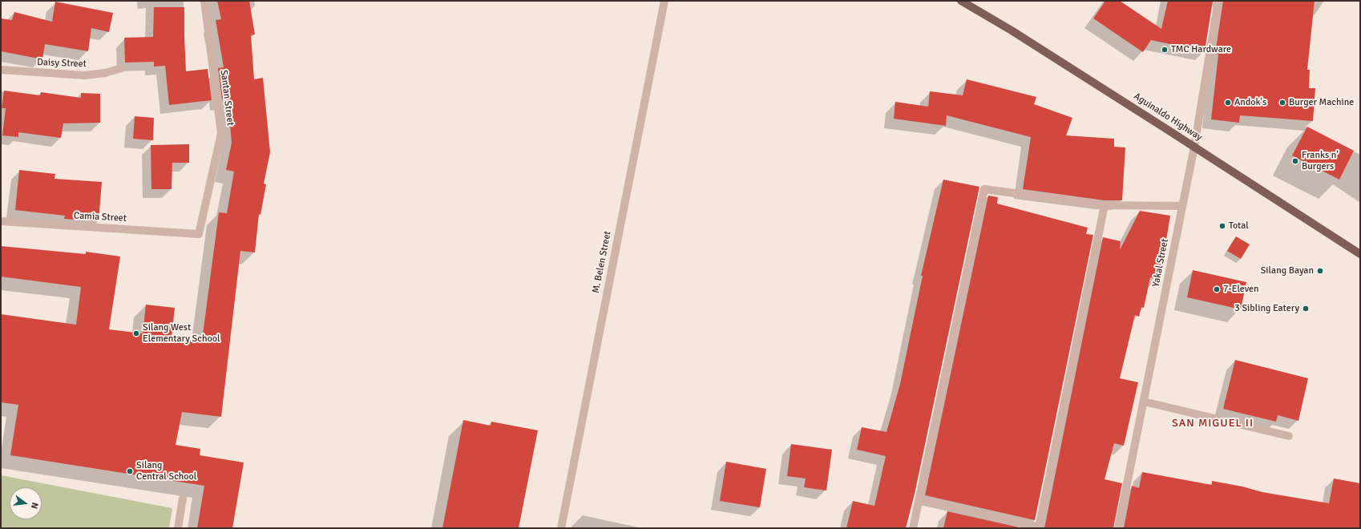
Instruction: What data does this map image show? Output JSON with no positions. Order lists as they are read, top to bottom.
{
  "streets": {
    "main road": ["Aguinaldo Highway"],
    "street": [
      "Daisy Street",
      "Santan Street",
      "Camia Street",
      "M. Belen Street",
      "Yakal Street"
    ]
  },
  "crossings": [
    ["Santan Street", "Camia Street"],
    ["Aguinaldo Highway", "Yakal Street"]
  ],
  "districts": ["SAN MIGUEL II"],
  "places": [
    "TMC Hardware",
    "Andok's",
    "Burger Machine",
    "Franks n' Burgers",
    "Total",
    "Silang Bayan",
    "7-Eleven",
    "3 Sibling Eatery",
    "Silang West Elementary School",
    "Silang Central School"
  ],
  "north": "right"
}
